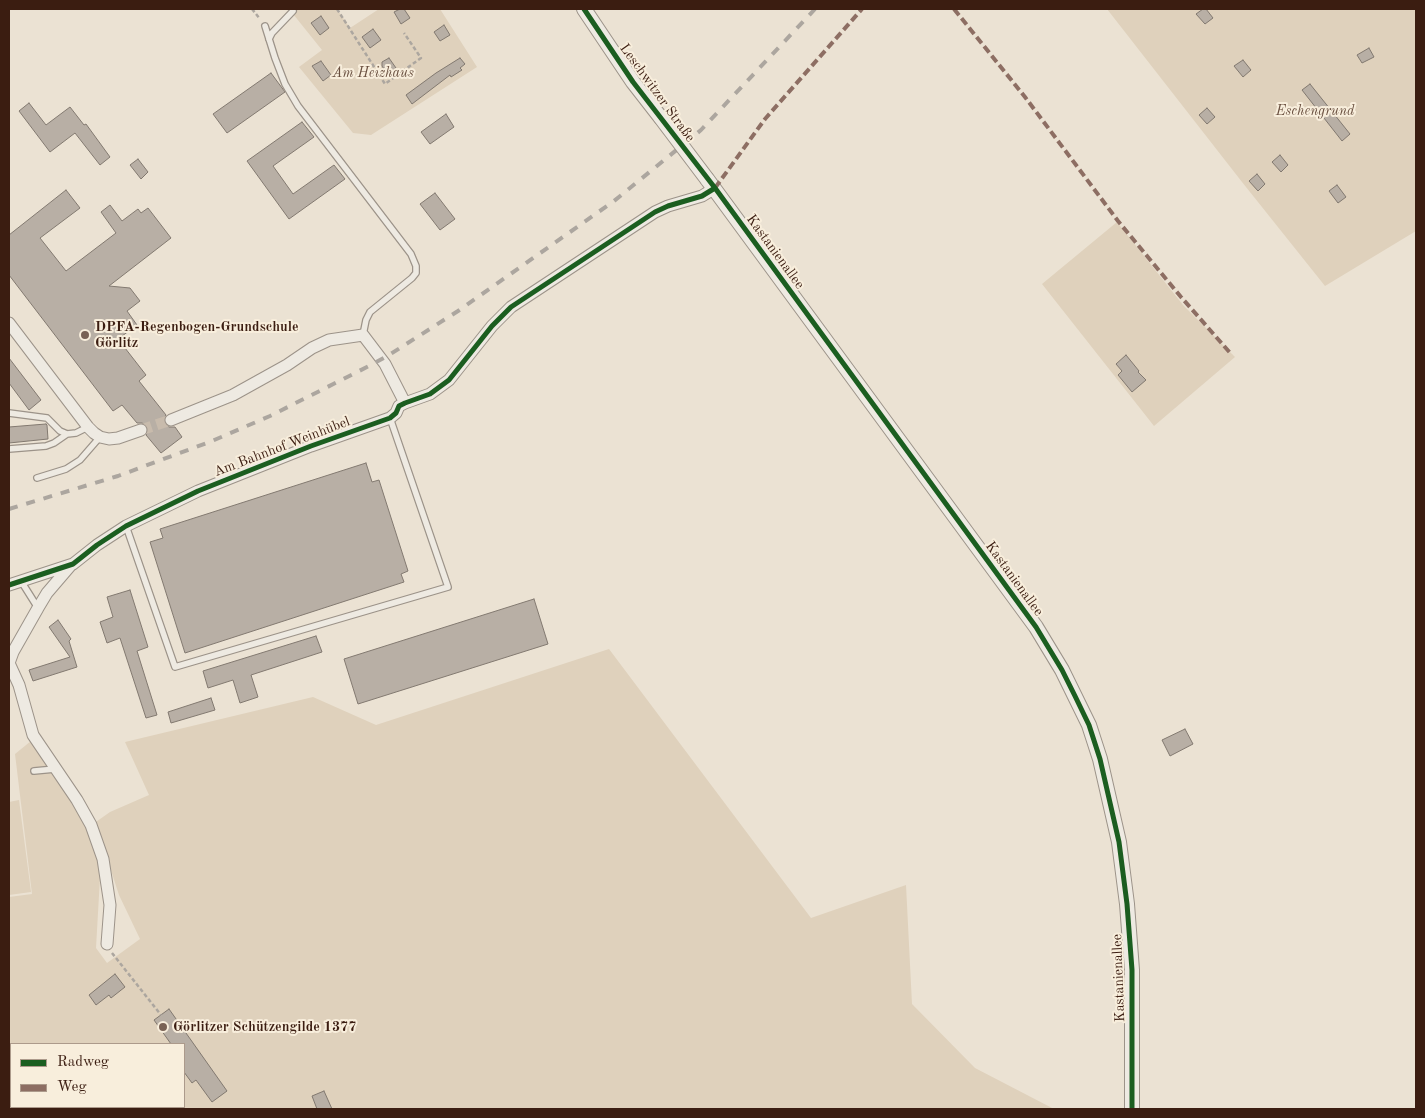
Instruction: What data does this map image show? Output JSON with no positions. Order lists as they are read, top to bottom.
{
  "streets": {
    "street": ["Leschwitzer Straße", "Kastanienallee", "Am Bahnhof Weinhübel"]
  },
  "crossings": [
    ["Leschwitzer Straße", "Kastanienallee"],
    ["Leschwitzer Straße", "Am Bahnhof Weinhübel"],
    ["Kastanienallee", "Am Bahnhof Weinhübel"]
  ],
  "parks": ["Am Heizhaus", "Eschengrund"],
  "places": ["DPFA-Regenbogen-Grundschule Görlitz", "Görlitzer Schützengilde 1377"],
  "legend": ["Radweg", "Weg"]
}
